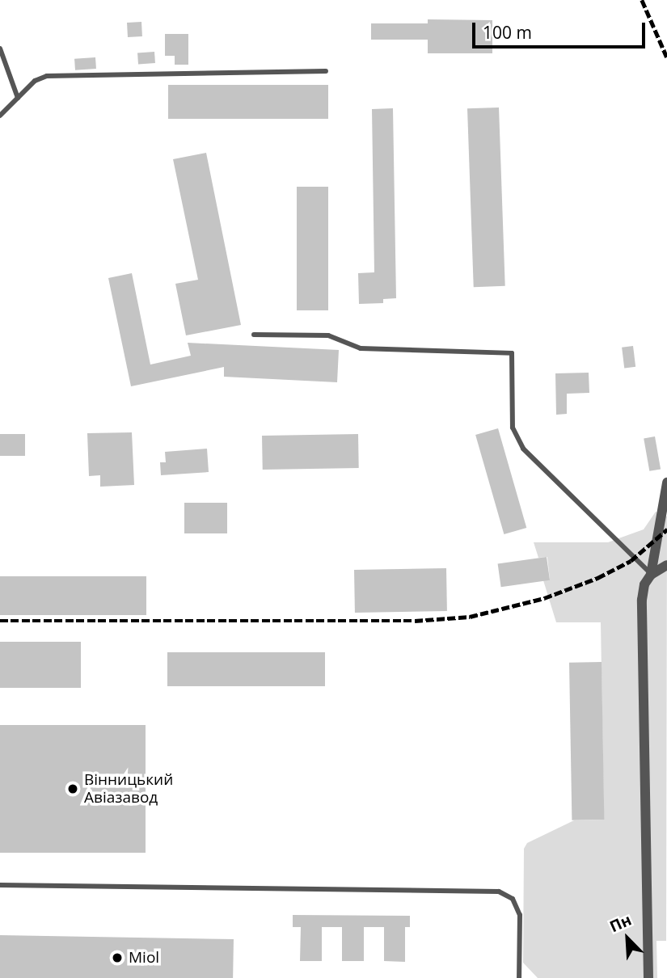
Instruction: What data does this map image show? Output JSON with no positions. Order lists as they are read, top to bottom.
{
  "places": ["Вінницький Авіазавод", "Miol"],
  "scale_bar": "100 m",
  "north": "top left"
}
